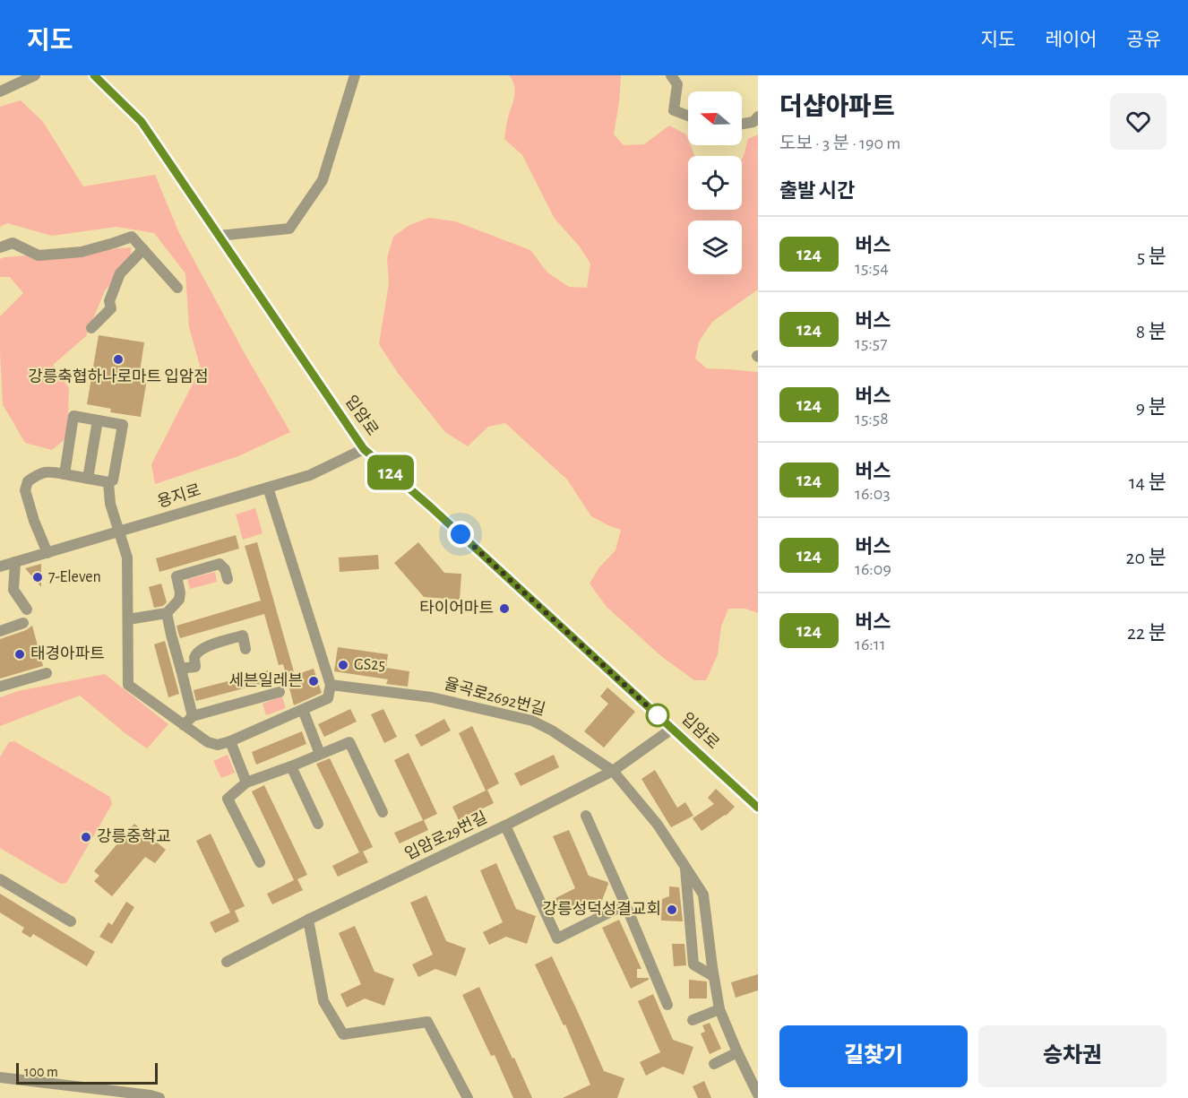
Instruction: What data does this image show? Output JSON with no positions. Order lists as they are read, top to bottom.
{
  "streets": {
    "street": [
      "입암로",
      "용지로",
      "율곡로2692번길",
      "입암로29번길"
    ]
  },
  "crossings": [
    ["입암로", "용지로"],
    ["입암로", "입암로29번길"],
    ["율곡로2692번길", "입암로29번길"]
  ],
  "places": [
    "강릉축협하나로마트 입암점",
    "7-Eleven",
    "타이어마트",
    "태경아파트",
    "GS25",
    "세븐일레븐",
    "강릉중학교",
    "강릉성덕성결교회"
  ],
  "lines": ["bus line 124"],
  "scale_bar": "100 m",
  "north": "left",
  "page": {
    "header": "지도",
    "nav": ["지도", "레이어", "공유"],
    "on_map": "124",
    "heading": [
      ["더샵아파트", "도보 · 3 분 · 190 m"],
      "출발 시간"
    ],
    "list": [
      {
        "mark": "124",
        "name": "버스",
        "note": "15:54",
        "value": "5 분"
      },
      {
        "mark": "124",
        "name": "버스",
        "note": "15:57",
        "value": "8 분"
      },
      {
        "mark": "124",
        "name": "버스",
        "note": "15:58",
        "value": "9 분"
      },
      {
        "mark": "124",
        "name": "버스",
        "note": "16:03",
        "value": "14 분"
      },
      {
        "mark": "124",
        "name": "버스",
        "note": "16:09",
        "value": "20 분"
      },
      {
        "mark": "124",
        "name": "버스",
        "note": "16:11",
        "value": "22 분"
      }
    ],
    "buttons": ["길찾기", "승차권"],
    "scale": "100 m"
  }
}
